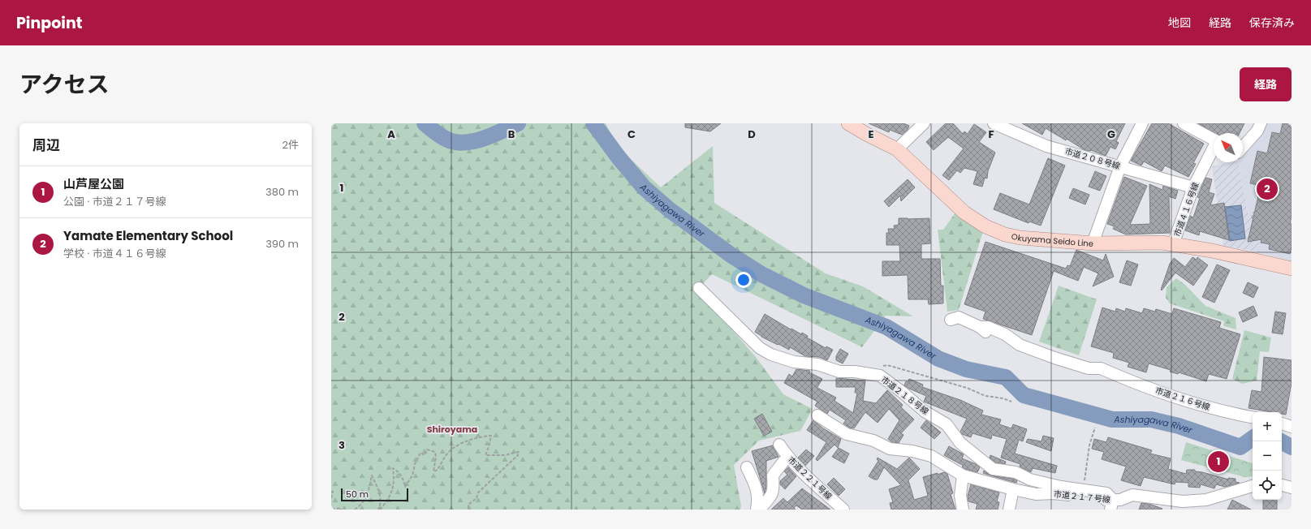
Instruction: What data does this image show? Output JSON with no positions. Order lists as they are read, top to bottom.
{
  "streets": {
    "main road": ["Okuyama Seido Line"],
    "street": [
      "市道２０８号線",
      "市道４１６号線",
      "市道２１８号線",
      "市道２１６号線",
      "市道２２１号線",
      "市道２１７号線"
    ]
  },
  "crossings": [
    ["市道２０８号線", "市道４１６号線"],
    ["市道４１６号線", "Okuyama Seido Line"],
    ["市道２１８号線", "市道２１７号線"]
  ],
  "districts": ["Shiroyama"],
  "water": ["Ashiyagawa River"],
  "scale_bar": "50 m",
  "north": "top left",
  "page": {
    "header": "Pinpoint",
    "nav": ["地図", "経路", "保存済み"],
    "title": "アクセス",
    "buttons": "経路",
    "heading": ["周辺", "2件"],
    "list": [
      {
        "mark": "1",
        "name": "山芦屋公園",
        "note": "公園 · 市道２１７号線",
        "value": "380 m"
      },
      {
        "mark": "2",
        "name": "Yamate Elementary School",
        "note": "学校 · 市道４１６号線",
        "value": "390 m"
      }
    ],
    "pins": ["2", "1"],
    "map_buttons": ["+", "−"],
    "scale": "50 m"
  },
  "grid": {
    "columns": [
      "A",
      "B",
      "C",
      "D",
      "E",
      "F",
      "G"
    ],
    "rows": ["1", "2", "3"]
  }
}
